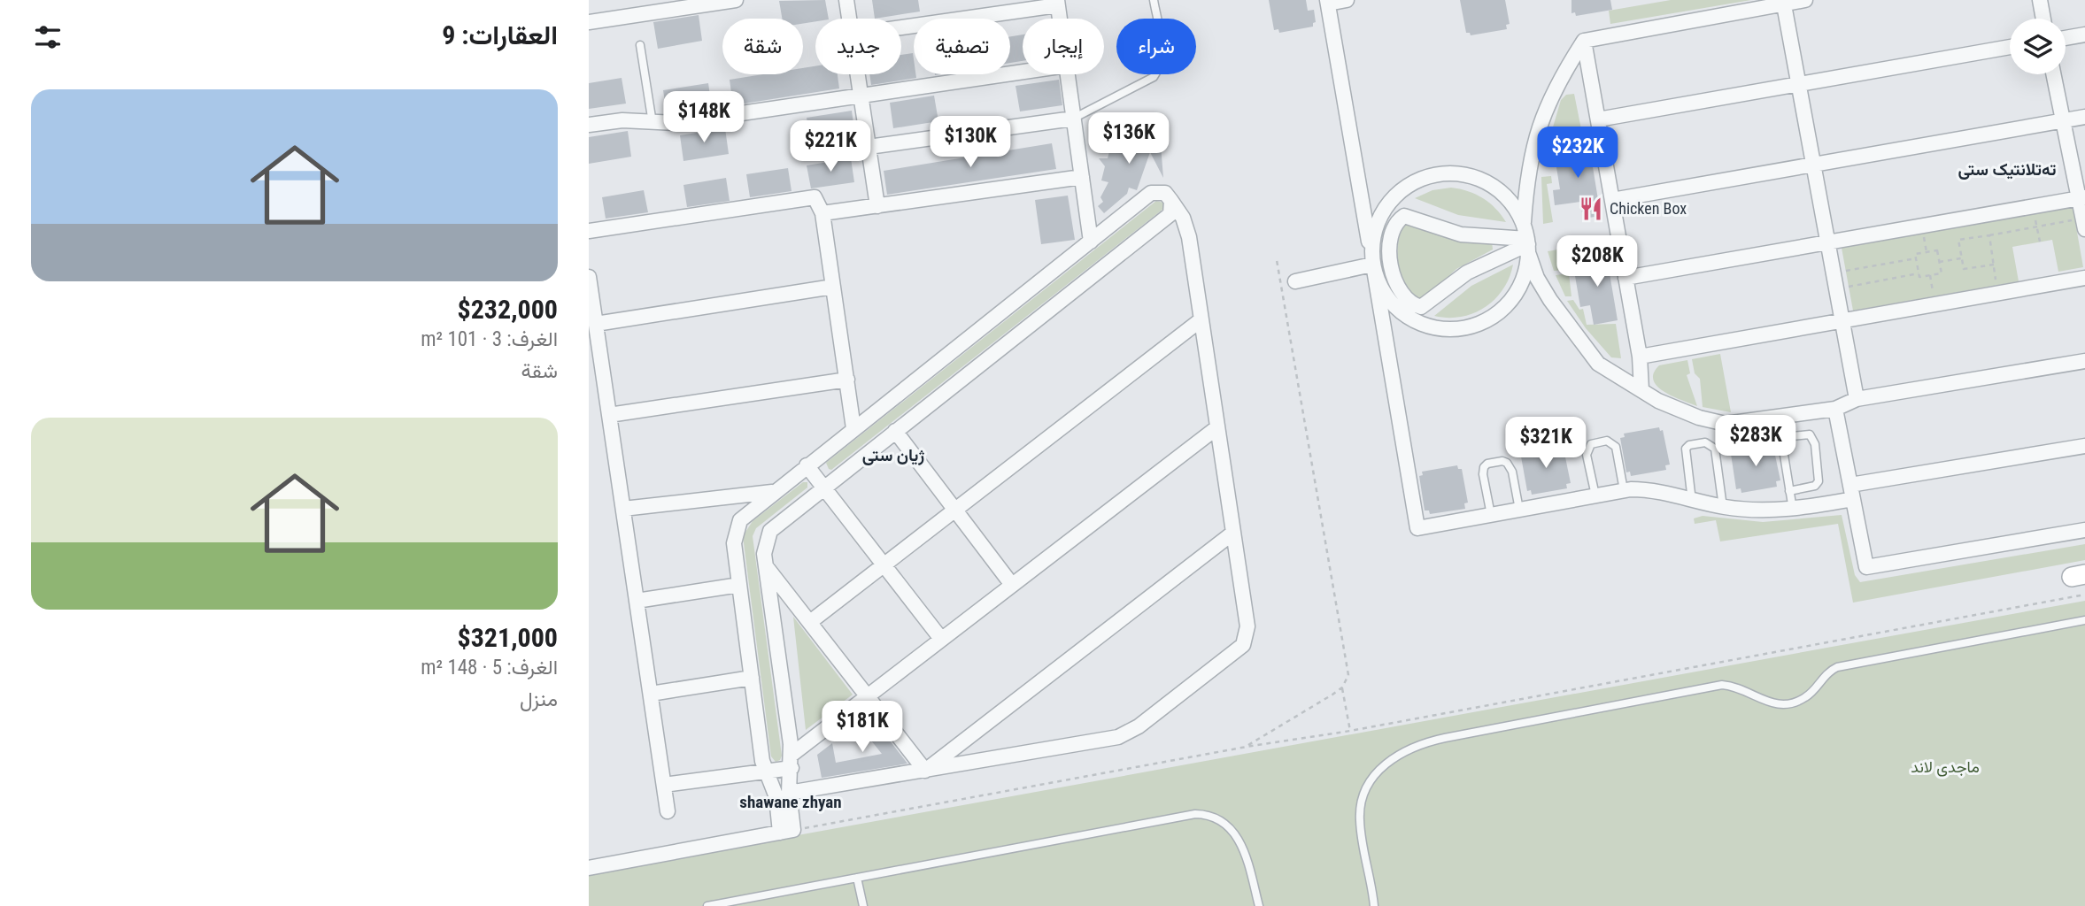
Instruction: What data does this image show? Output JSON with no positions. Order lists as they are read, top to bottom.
{
  "districts": ["تەتلانتیک ستی", "ژیان ستی", "shawane zhyan"],
  "parks": ["ماجدی لاند"],
  "places": {
    "restaurant": ["Chicken Box"]
  },
  "page": {
    "heading": "العقارات: 9",
    "chip": [
      "شراء",
      "إيجار",
      "تصفية",
      "جديد",
      "شقة"
    ],
    "list": [
      {
        "name": "$232,000",
        "note": "الغرف: 3 · 101 m² · شقة"
      },
      {
        "name": "$321,000",
        "note": "الغرف: 5 · 148 m² · منزل"
      }
    ],
    "price": [
      "$148K",
      "$136K",
      "$130K",
      "$221K",
      "$232K",
      "$208K",
      "$283K",
      "$321K",
      "$181K"
    ]
  }
}
